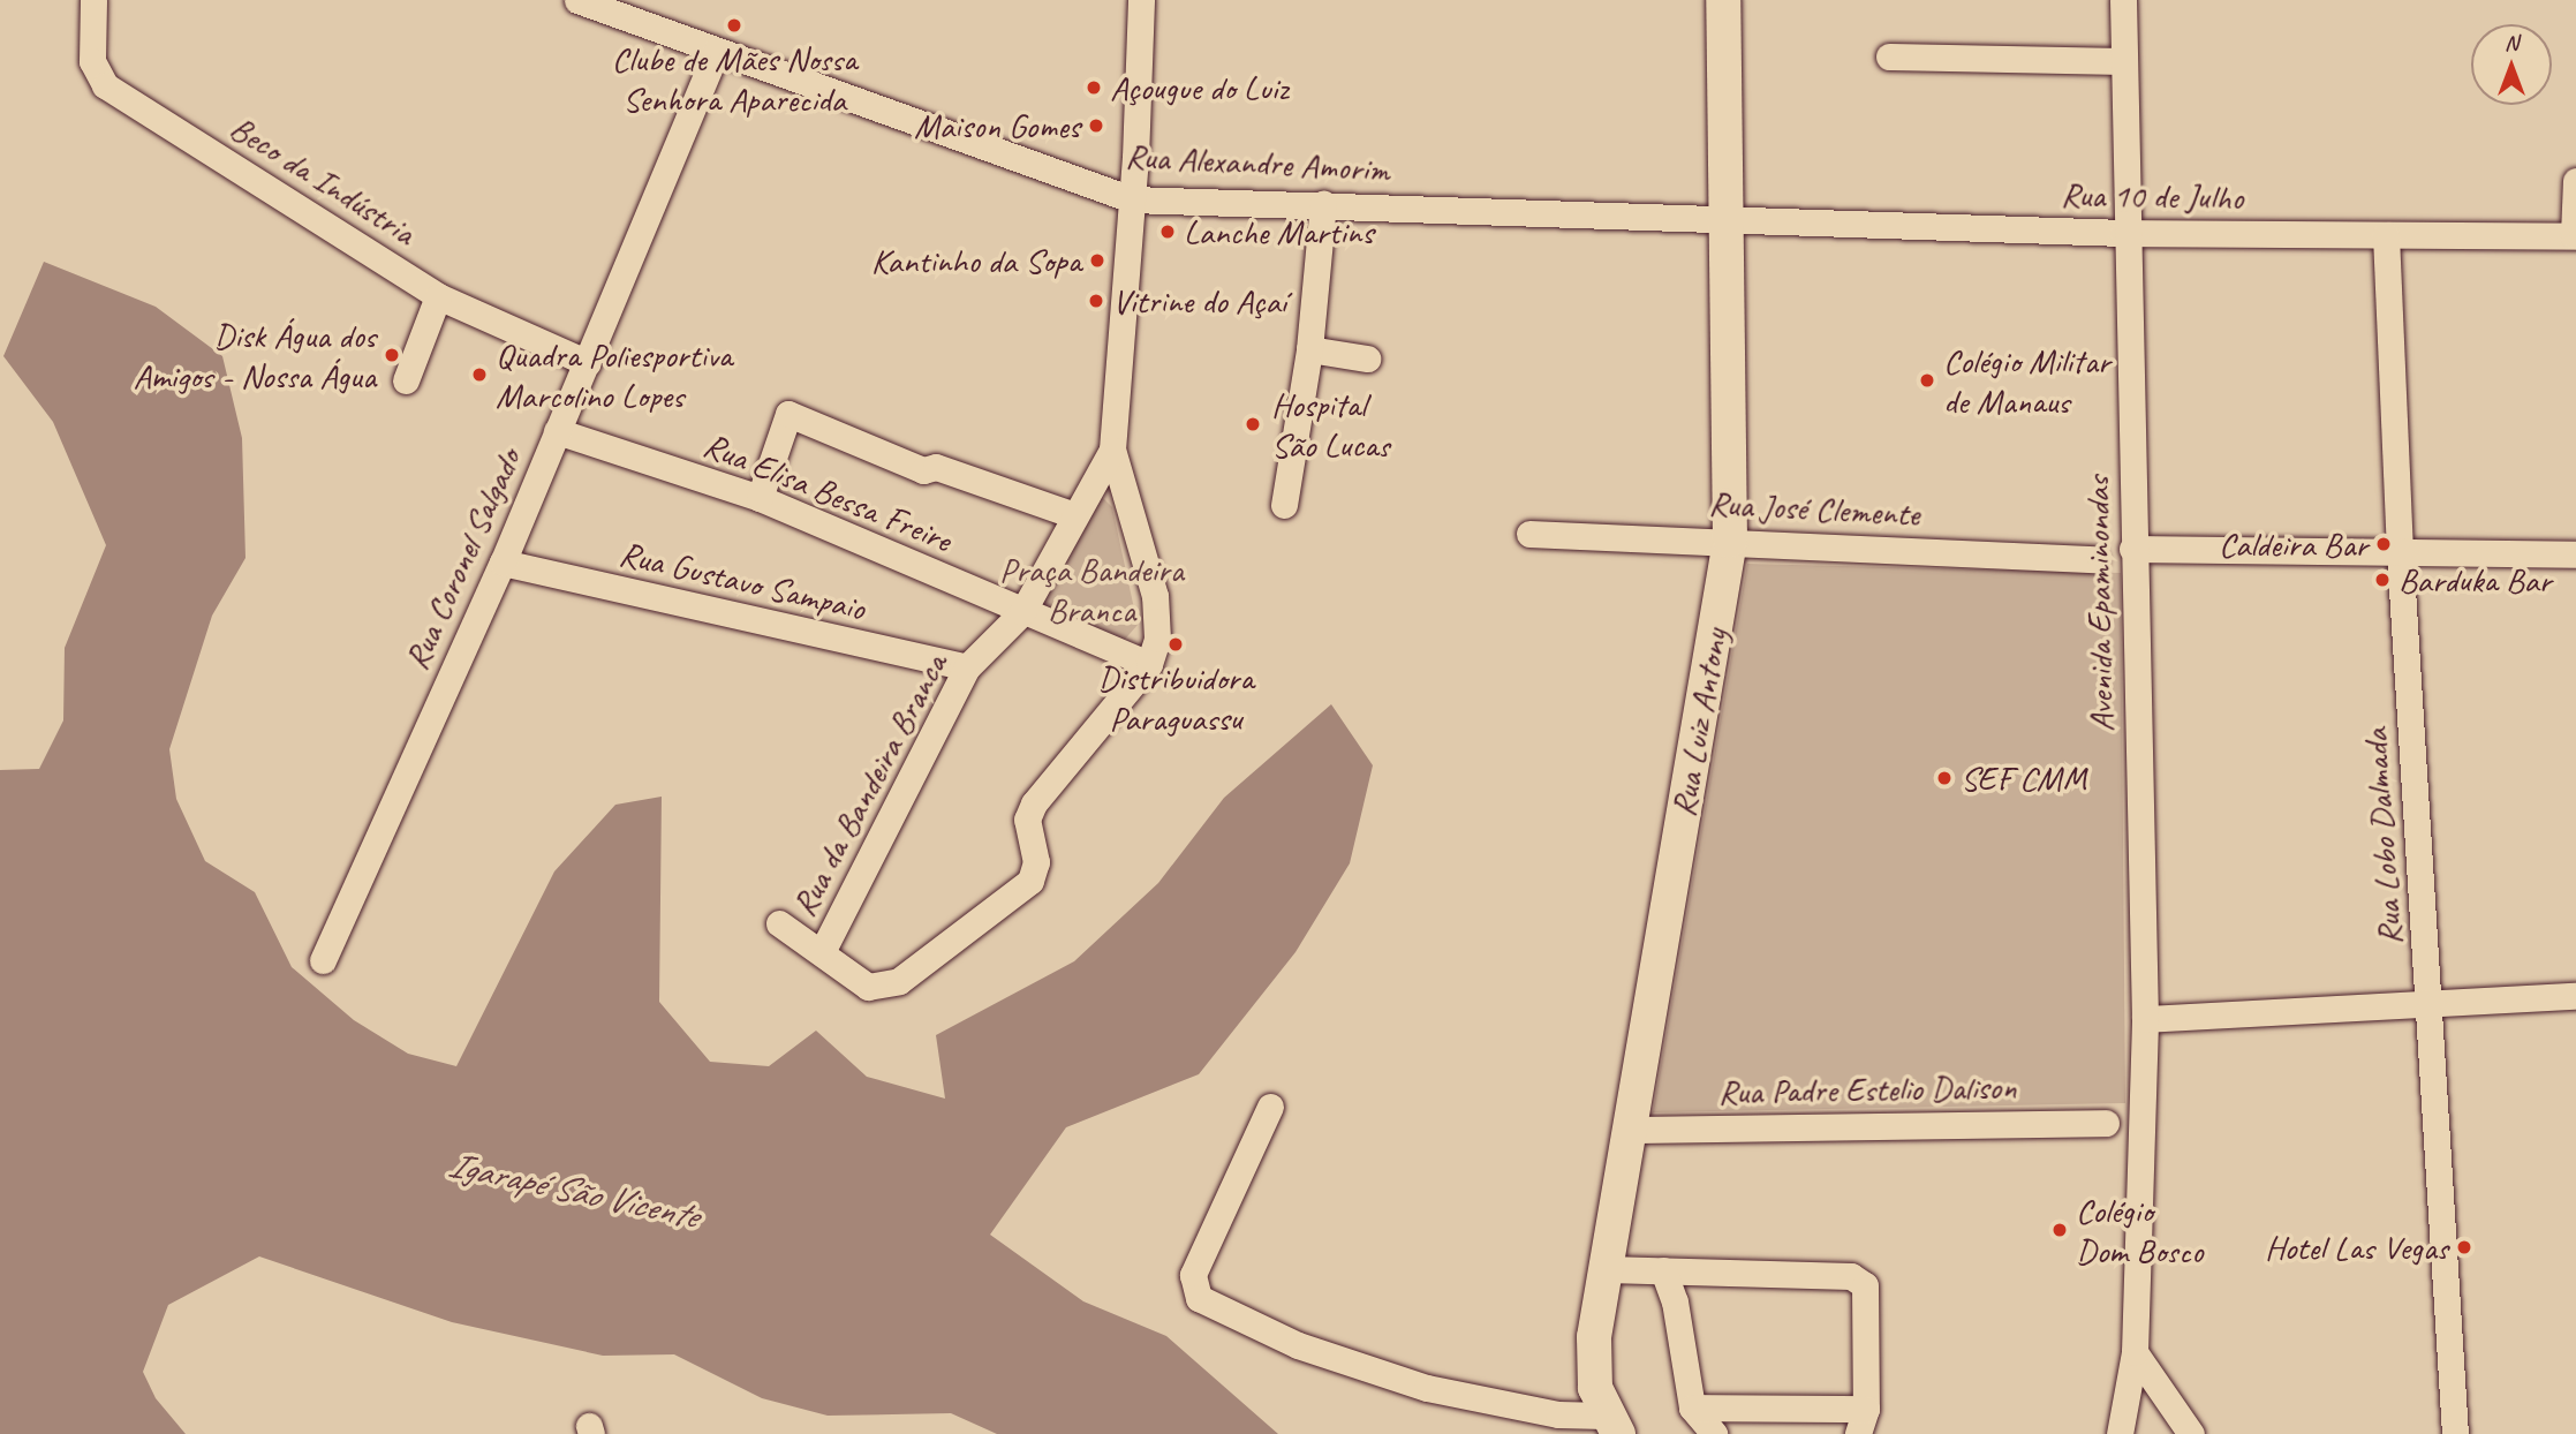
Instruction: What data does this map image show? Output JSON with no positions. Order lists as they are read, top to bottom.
{
  "streets": {
    "main road": ["Rua Luiz Antony"],
    "street": [
      "Rua Alexandre Amorim",
      "Beco da Indústria",
      "Rua 10 de Julho",
      "Rua Elisa Bessa Freire",
      "Rua José Clemente",
      "Rua Coronel Salgado",
      "Rua Gustavo Sampaio",
      "Avenida Epaminondas",
      "Rua da Bandeira Branca",
      "Rua Lobo Dalmada",
      "Rua Padre Estelio Dalison"
    ]
  },
  "crossings": [
    ["Rua Alexandre Amorim", "Rua 10 de Julho"],
    ["Rua Alexandre Amorim", "Rua Coronel Salgado"],
    ["Rua Alexandre Amorim", "Rua Luiz Antony"],
    ["Beco da Indústria", "Rua Coronel Salgado"],
    ["Rua 10 de Julho", "Avenida Epaminondas"],
    ["Rua 10 de Julho", "Rua Luiz Antony"],
    ["Rua 10 de Julho", "Rua Lobo Dalmada"],
    ["Rua Elisa Bessa Freire", "Rua Coronel Salgado"],
    ["Rua Elisa Bessa Freire", "Rua da Bandeira Branca"],
    ["Rua José Clemente", "Rua Luiz Antony"],
    ["Rua Coronel Salgado", "Rua Gustavo Sampaio"],
    ["Rua Gustavo Sampaio", "Rua da Bandeira Branca"],
    ["Rua Luiz Antony", "Rua Padre Estelio Dalison"]
  ],
  "water": ["Igarapé São Vicente"],
  "parks": ["Praça Bandeira Branca"],
  "places": [
    "Clube de Mães Nossa Senhora Aparecida",
    "Açougue do Luiz",
    "Maison Gomes",
    "Lanche Martins",
    "Kantinho da Sopa",
    "Vitrine do Açaí",
    "Disk Água dos Amigos - Nossa Água",
    "Quadra Poliesportiva Marcolino Lopes",
    "Colégio Militar de Manaus",
    "Hospital São Lucas",
    "Caldeira Bar",
    "Barduka Bar",
    "Distribuidora Paraguassu",
    "SEF CMM",
    "Colégio Dom Bosco",
    "Hotel Las Vegas"
  ],
  "north": "top"
}
